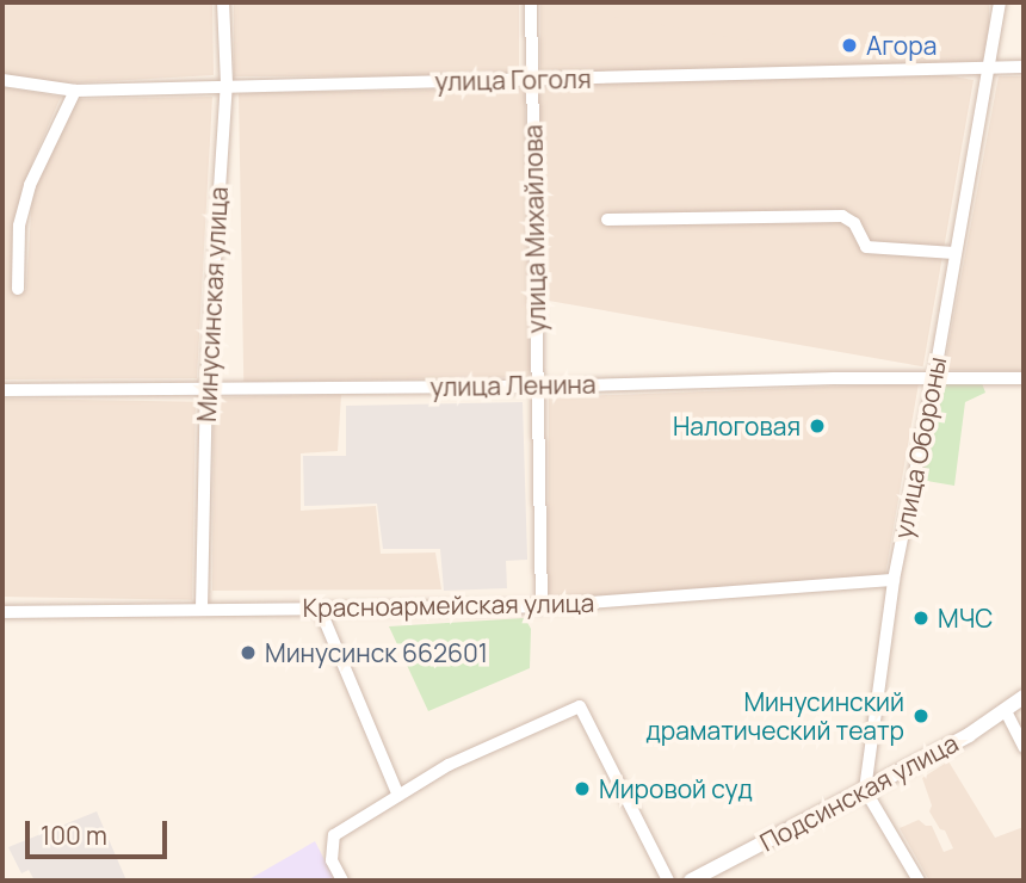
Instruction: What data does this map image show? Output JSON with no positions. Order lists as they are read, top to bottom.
{
  "streets": {
    "street": [
      "улица Гоголя",
      "улица Михайлова",
      "Минусинская улица",
      "улица Ленина",
      "улица Обороны",
      "Красноармейская улица",
      "Подсинская улица"
    ]
  },
  "crossings": [
    ["улица Гоголя", "улица Михайлова"],
    ["улица Гоголя", "Минусинская улица"],
    ["улица Гоголя", "улица Обороны"],
    ["улица Михайлова", "улица Ленина"],
    ["улица Михайлова", "Красноармейская улица"],
    ["Минусинская улица", "улица Ленина"],
    ["Минусинская улица", "Красноармейская улица"],
    ["улица Ленина", "улица Обороны"],
    ["улица Обороны", "Красноармейская улица"],
    ["улица Обороны", "Подсинская улица"]
  ],
  "places": [
    "Агора",
    "Налоговая",
    "МЧС",
    "Минусинск 662601",
    "Минусинский драматический театр",
    "Мировой суд"
  ],
  "scale_bar": "100 m"
}
